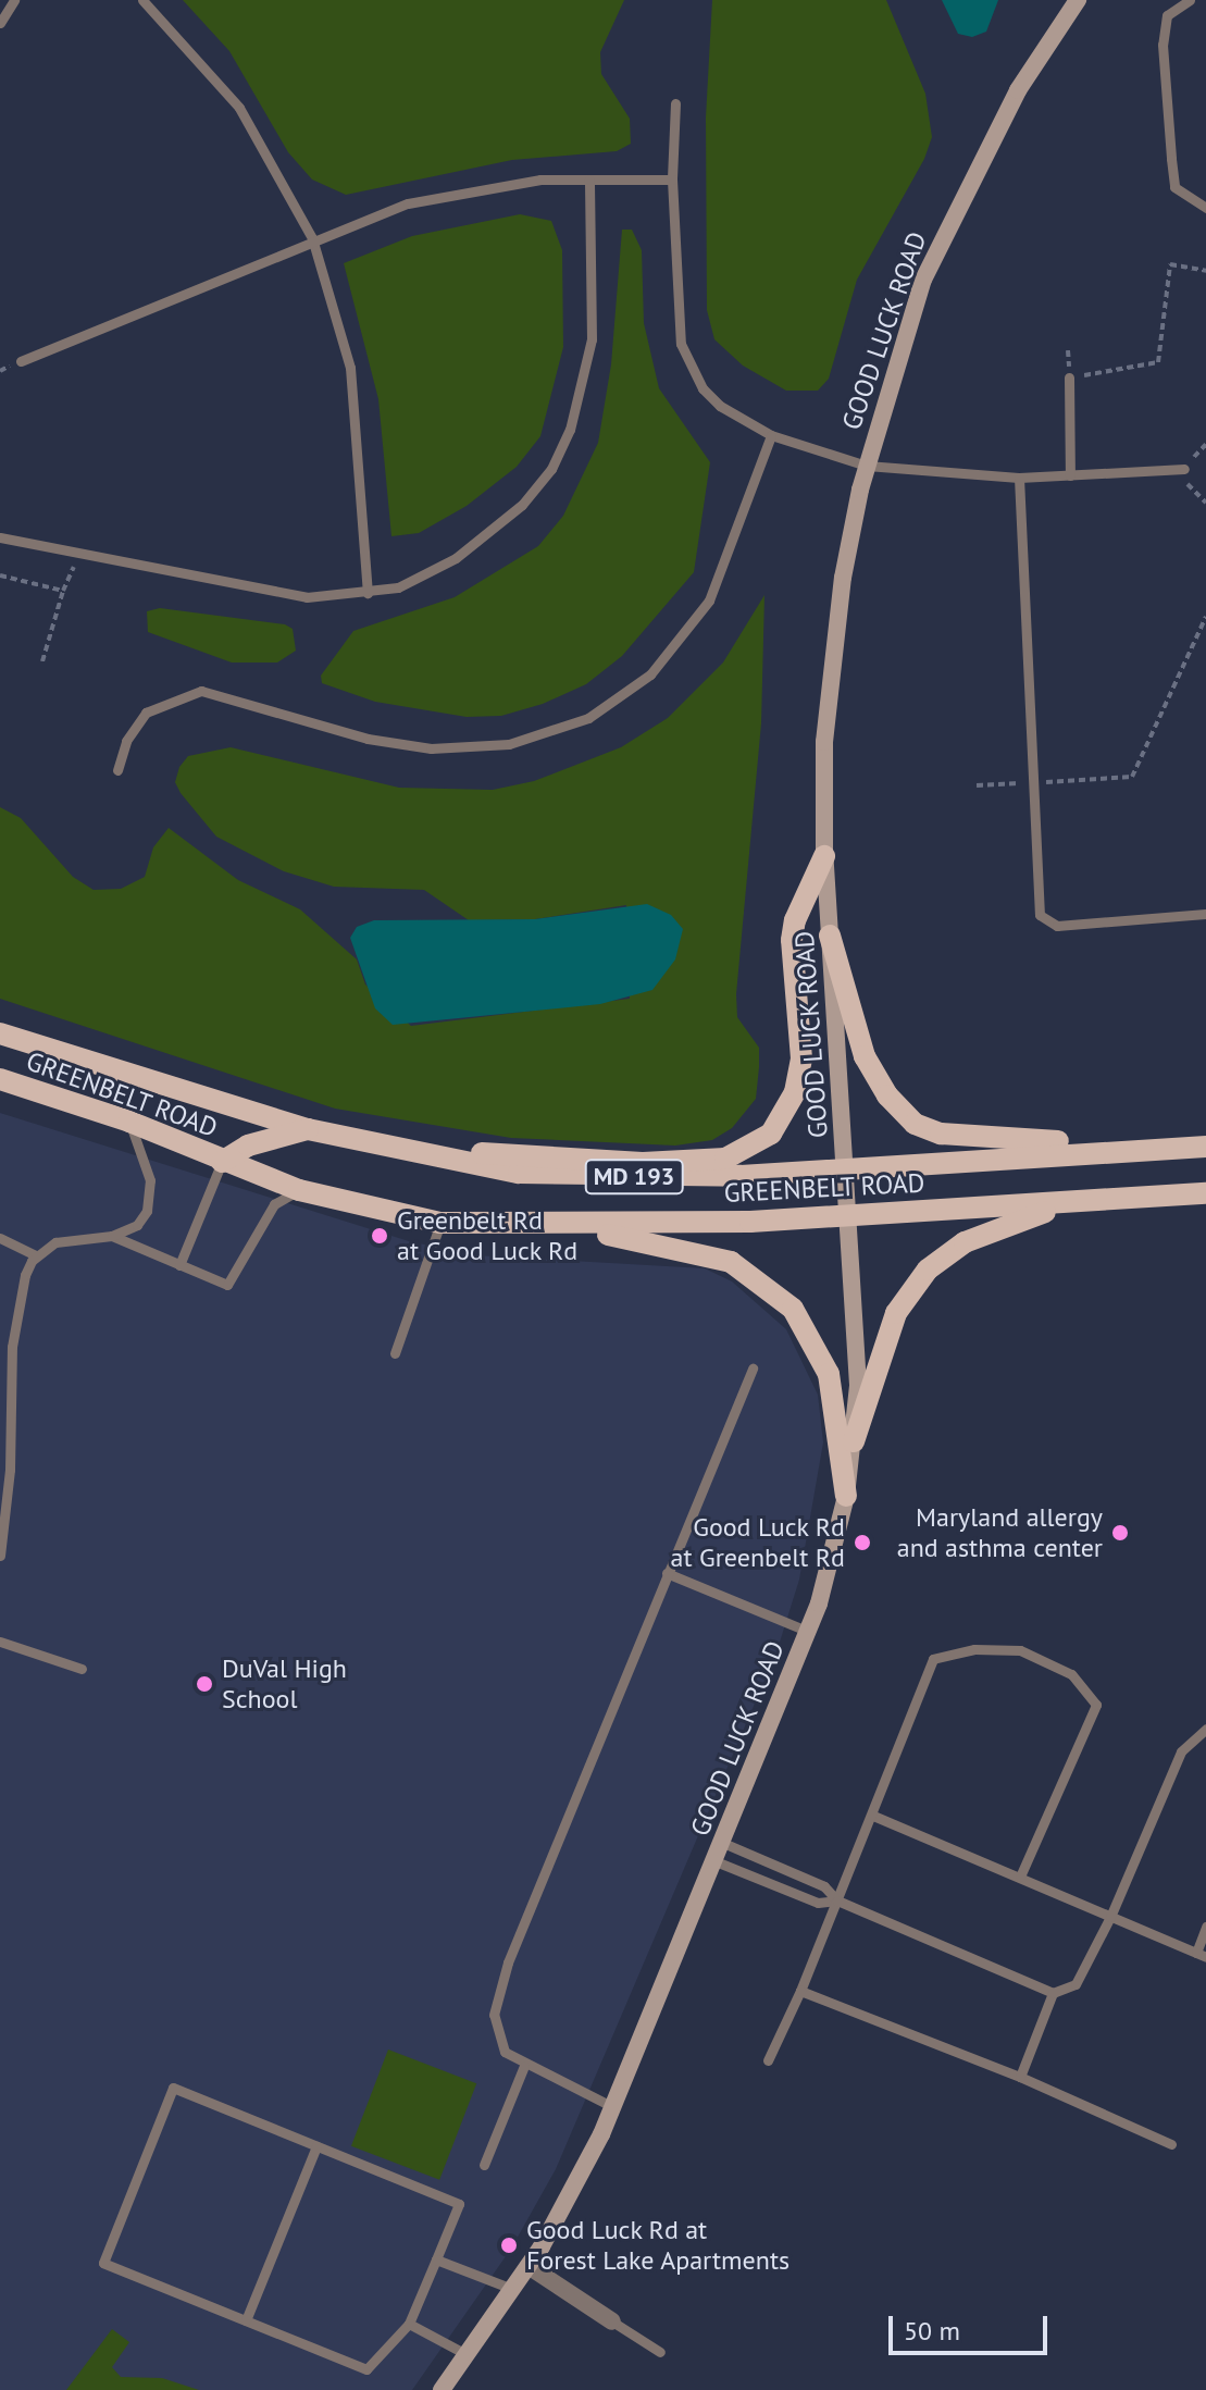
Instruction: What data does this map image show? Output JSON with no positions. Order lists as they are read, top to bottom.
{
  "streets": {
    "main road": ["GOOD LUCK ROAD", "GREENBELT ROAD", "MD 193"]
  },
  "crossings": [
    ["GOOD LUCK ROAD", "GREENBELT ROAD"]
  ],
  "places": [
    "Greenbelt Rd at Good Luck Rd",
    "Maryland allergy and asthma center",
    "Good Luck Rd at Greenbelt Rd",
    "DuVal High School",
    "Good Luck Rd at Forest Lake Apartments"
  ],
  "scale_bar": "50 m"
}
